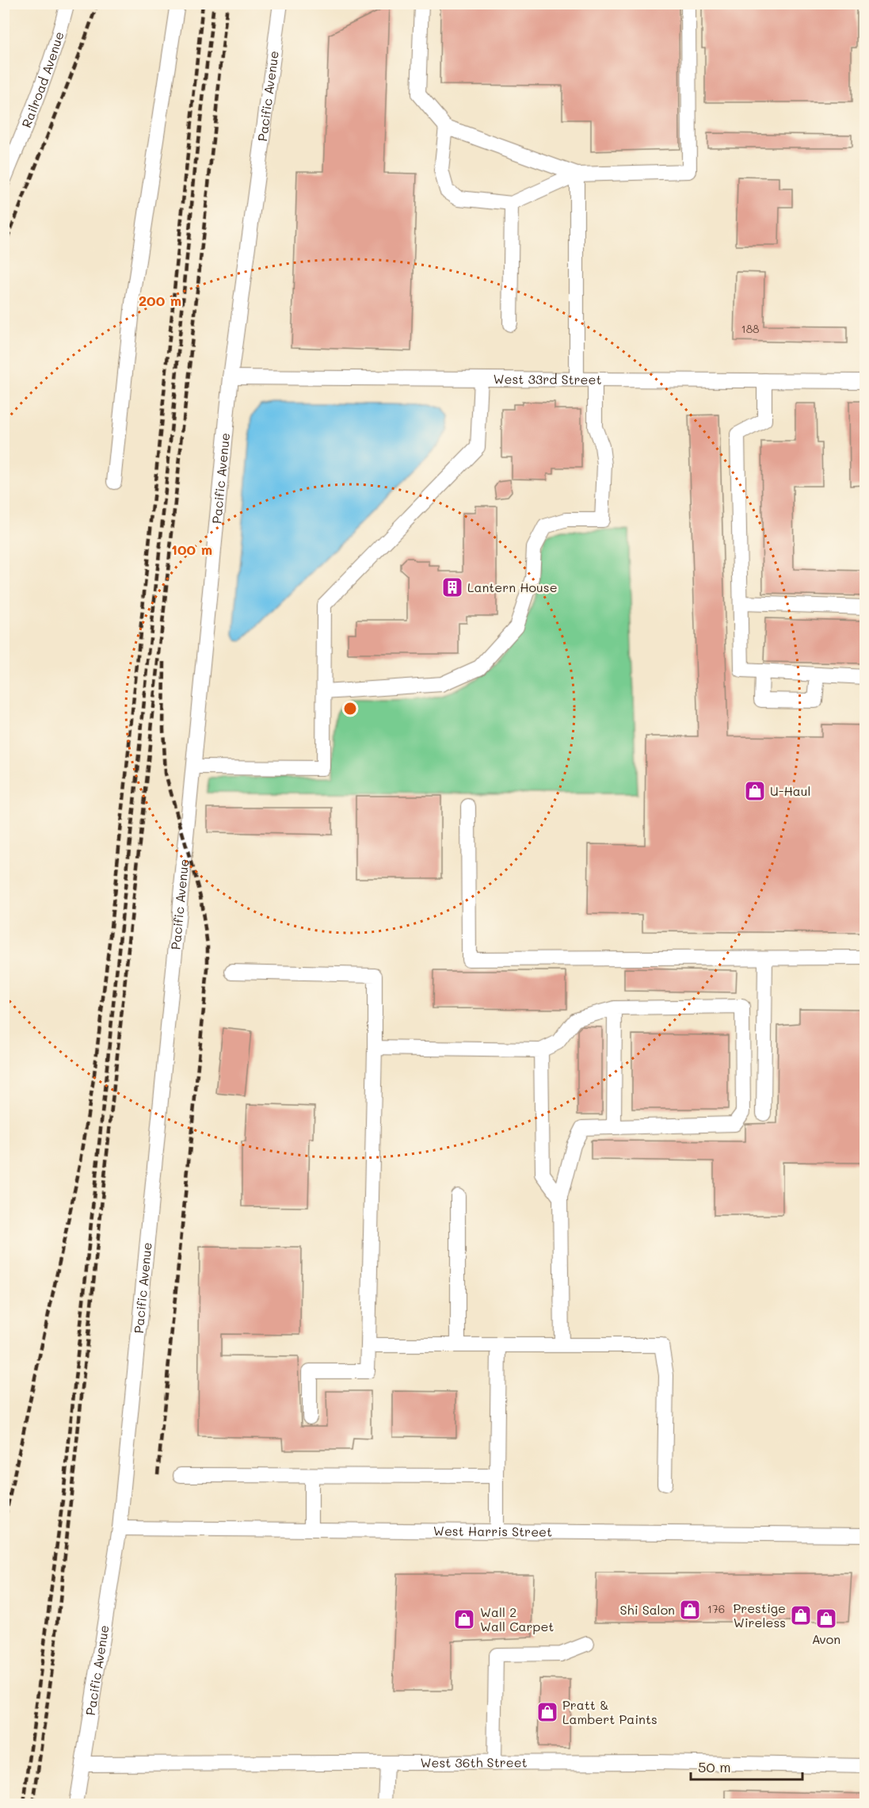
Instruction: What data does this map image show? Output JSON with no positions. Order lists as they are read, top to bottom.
{
  "streets": {
    "street": [
      "Railroad Avenue",
      "Pacific Avenue",
      "West 33rd Street",
      "West Harris Street",
      "West 36th Street"
    ]
  },
  "crossings": [
    ["Pacific Avenue", "West 33rd Street"],
    ["Pacific Avenue", "West Harris Street"],
    ["Pacific Avenue", "West 36th Street"]
  ],
  "places": {
    "building": ["Lantern House"],
    "shop": [
      "U-Haul",
      "Shi Salon",
      "Prestige Wireless",
      "Avon",
      "Wall 2 Wall Carpet",
      "Pratt & Lambert Paints"
    ]
  },
  "house_numbers": ["188", "176"],
  "scale_bar": "50 m",
  "rings": ["200 m", "100 m"]
}
